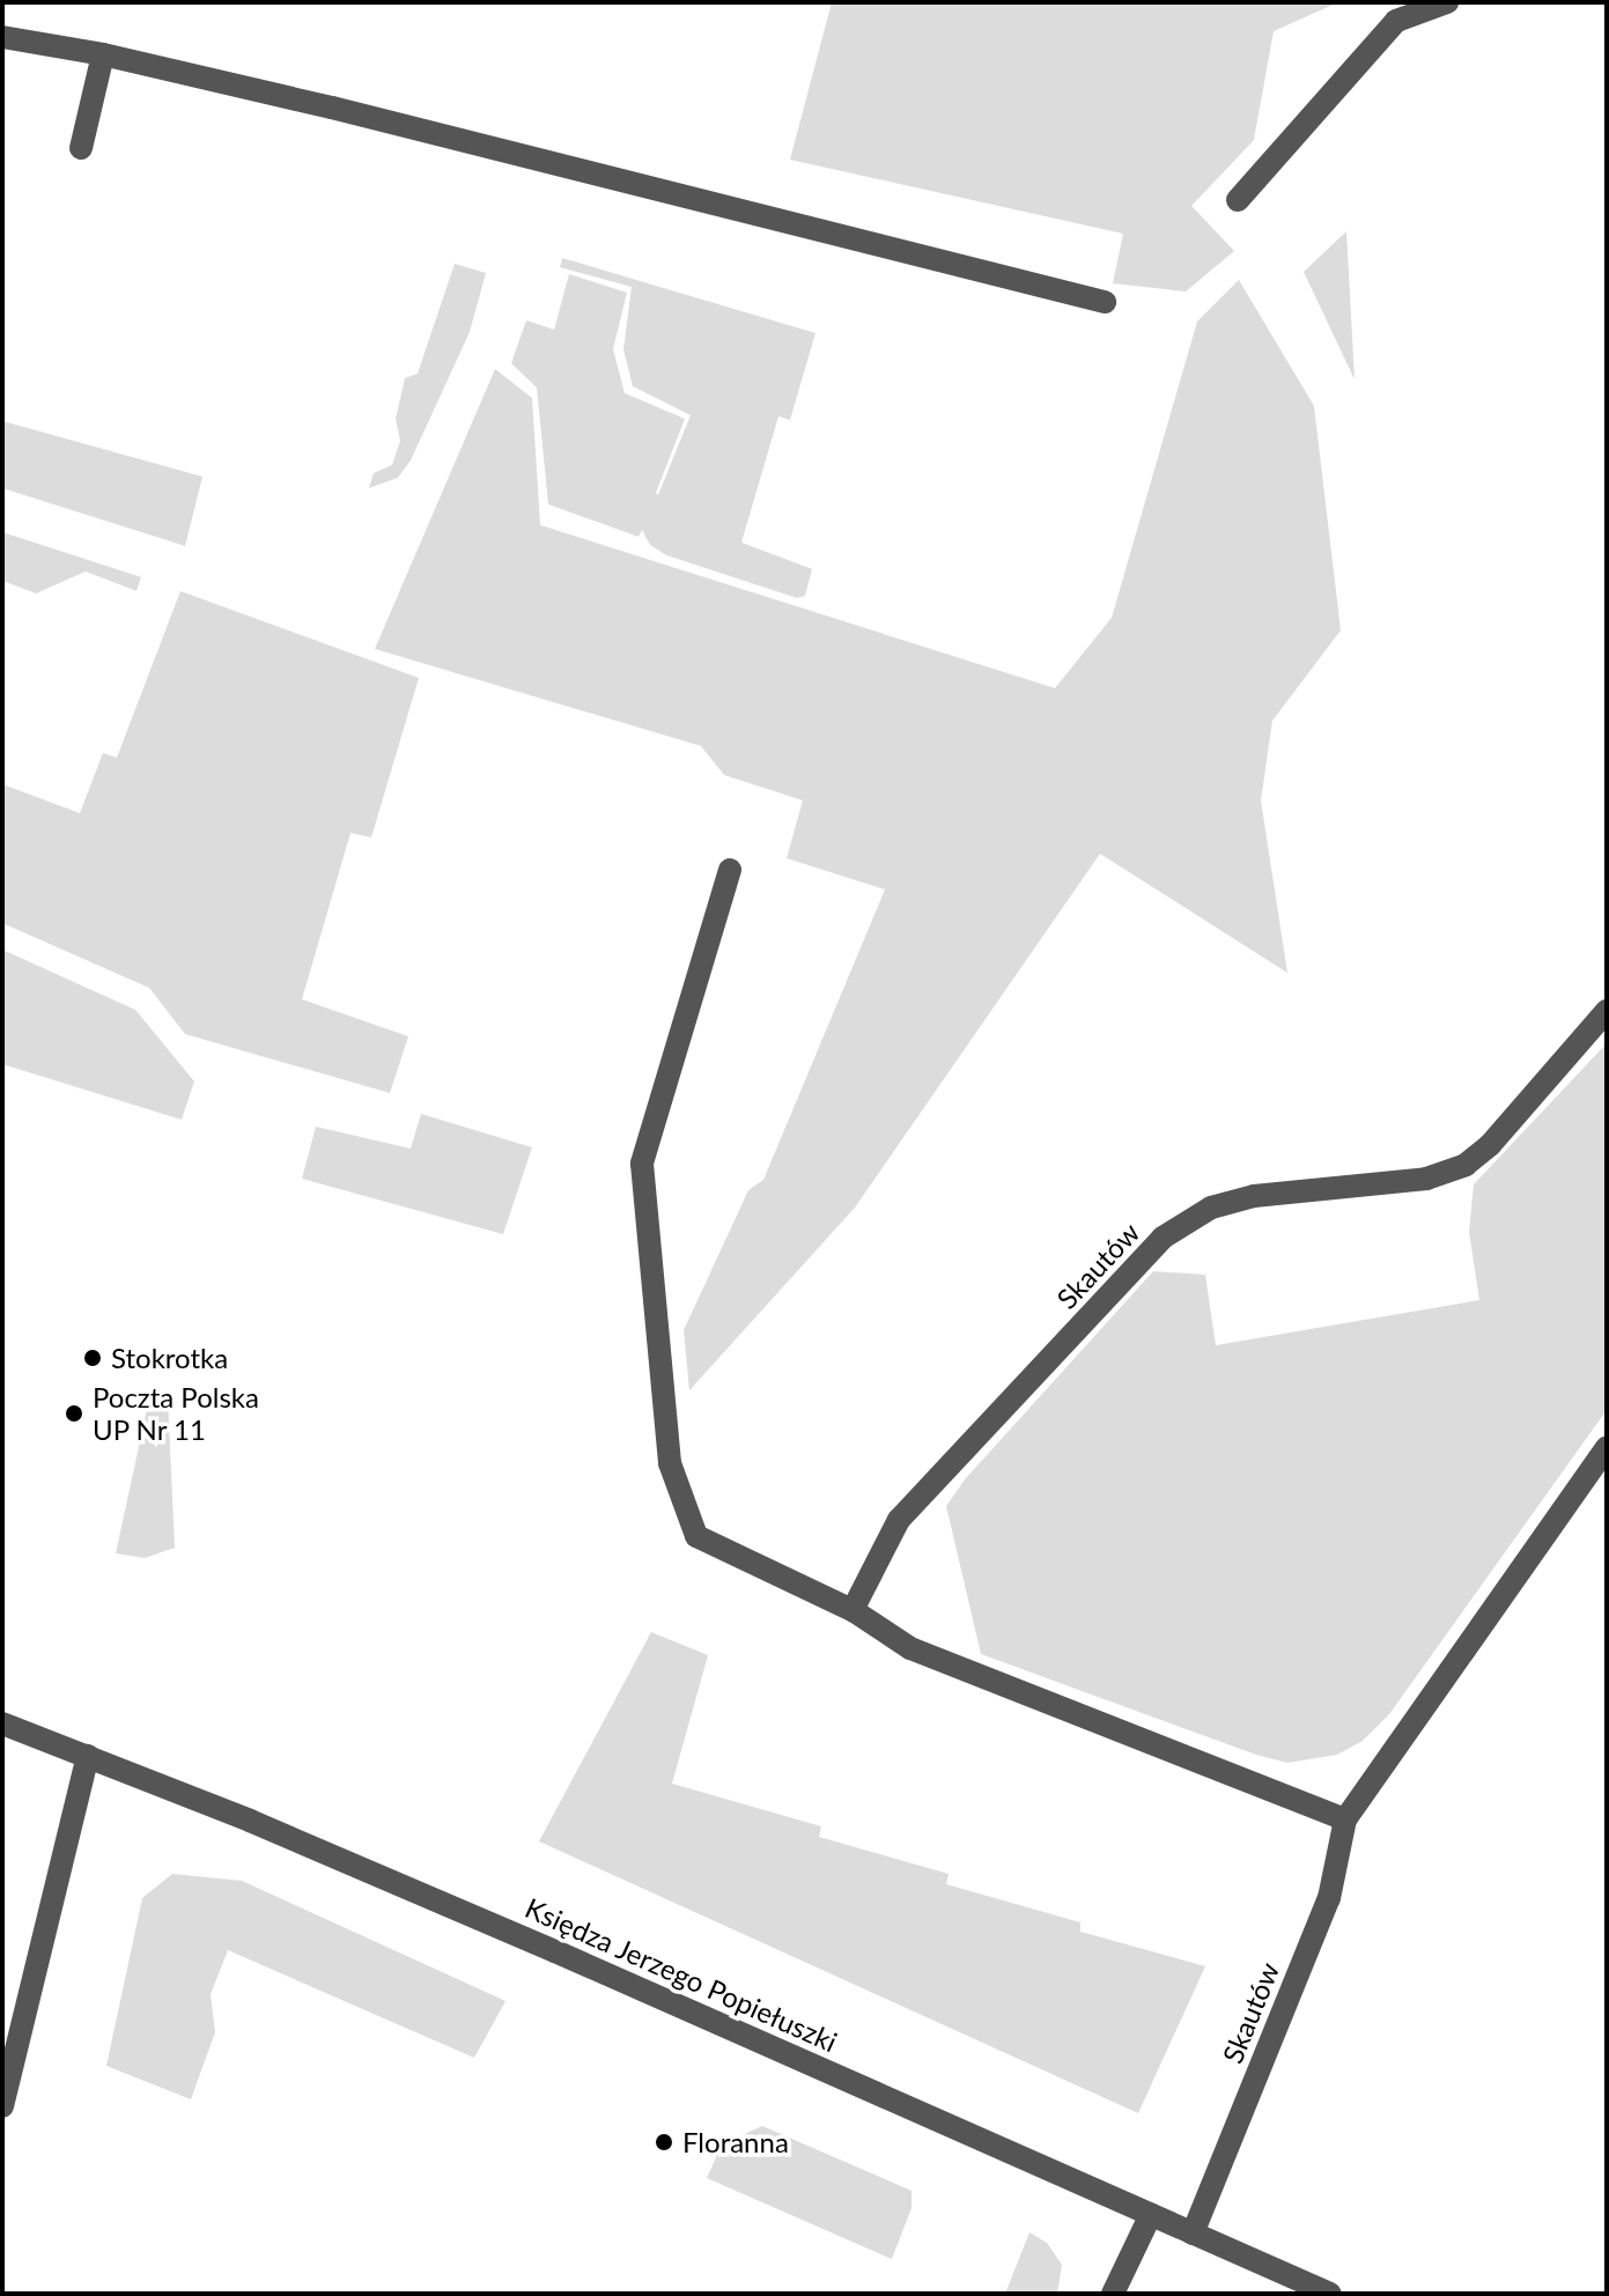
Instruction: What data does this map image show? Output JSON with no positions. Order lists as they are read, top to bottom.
{
  "streets": {
    "street": ["Skautów", "Księdza Jerzego Popiełuszki"]
  },
  "crossings": [
    ["Skautów", "Księdza Jerzego Popiełuszki"]
  ],
  "places": ["Stokrotka", "Poczta Polska UP Nr 11", "Floranna"]
}
